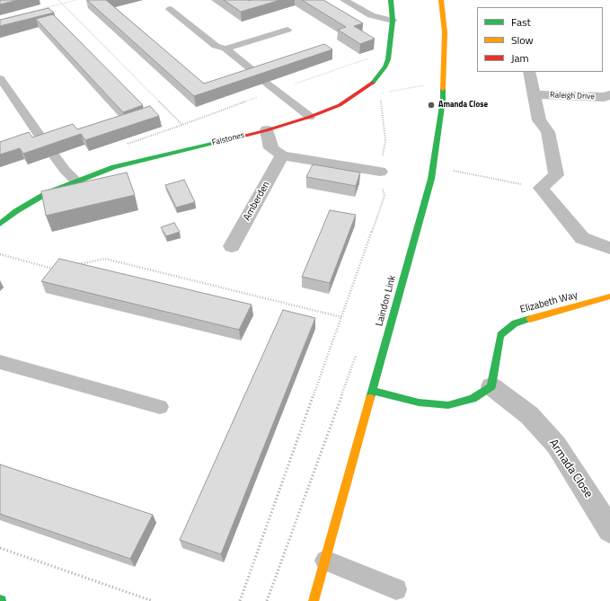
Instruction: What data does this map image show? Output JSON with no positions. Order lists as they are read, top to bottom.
{
  "streets": {
    "street": [
      "Raleigh Drive",
      "Falstones",
      "Amberden",
      "Laindon Link",
      "Elizabeth Way",
      "Armada Close"
    ]
  },
  "crossings": [
    ["Elizabeth Way", "Armada Close"]
  ],
  "places": ["Amanda Close"],
  "legend": ["Fast", "Slow", "Jam"]
}
